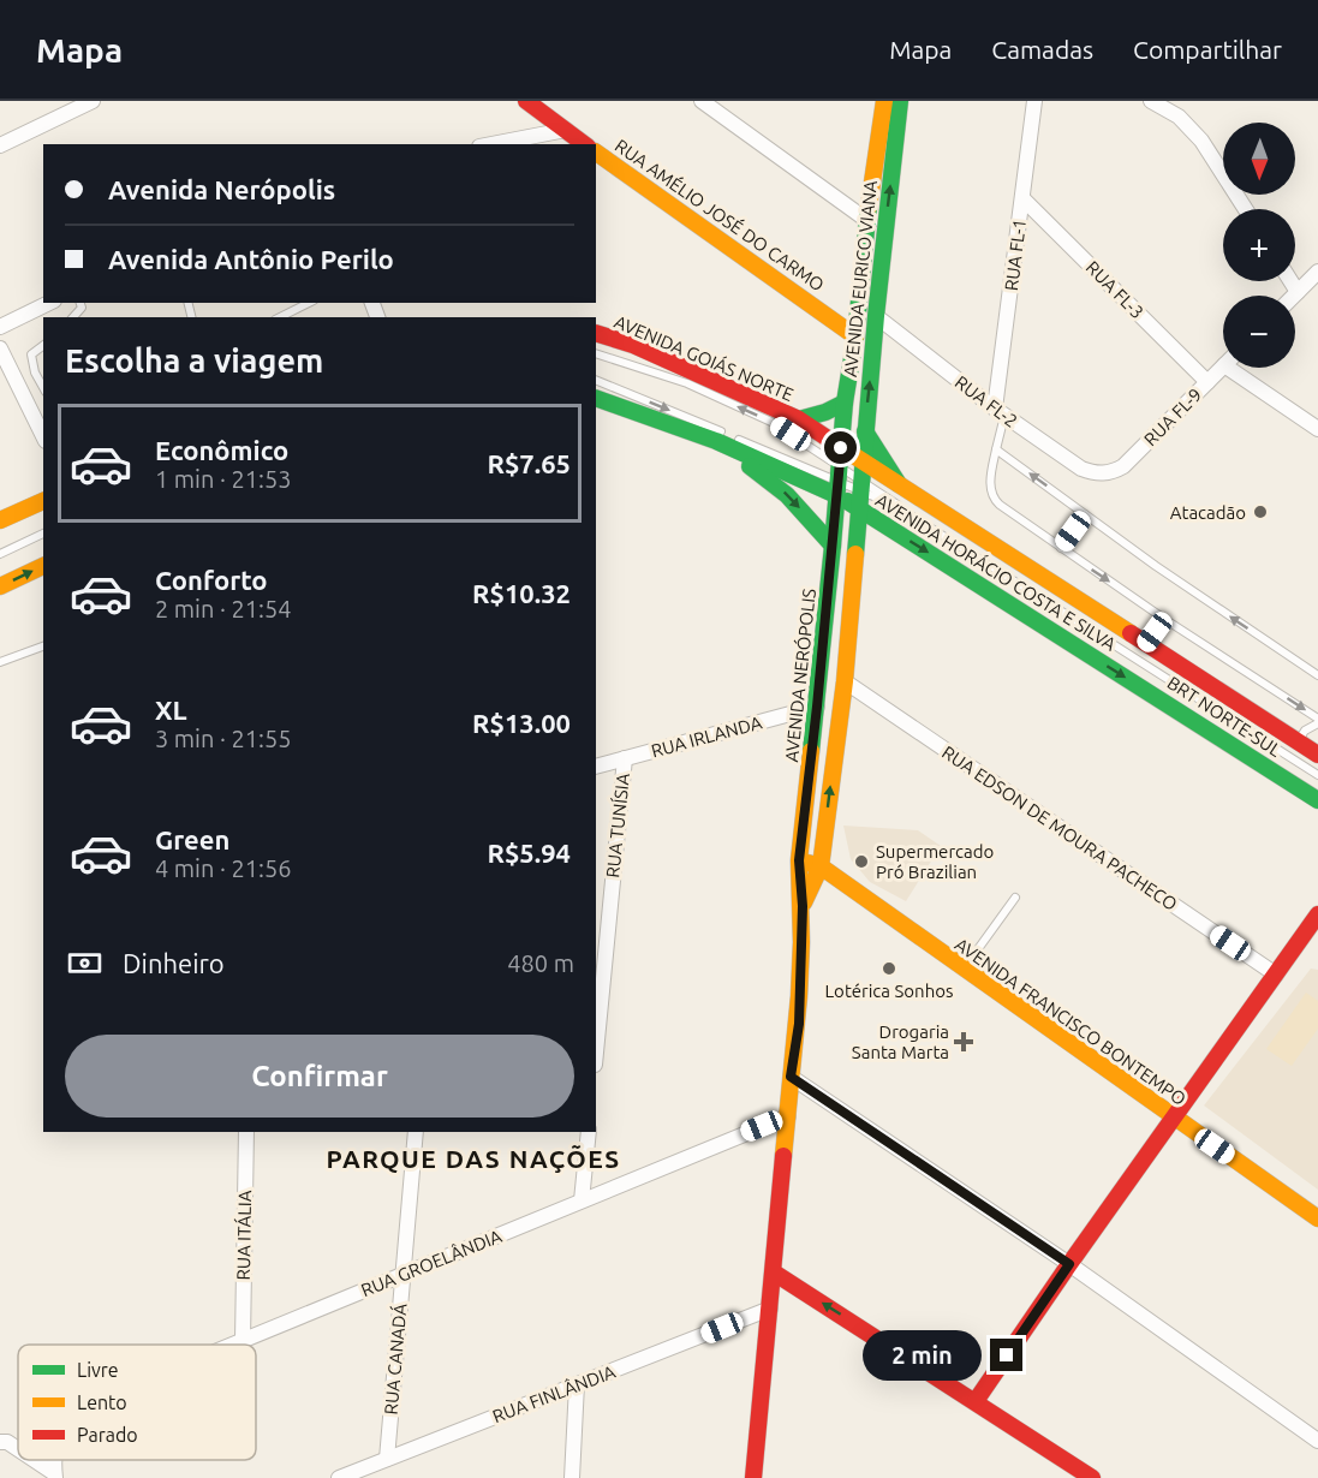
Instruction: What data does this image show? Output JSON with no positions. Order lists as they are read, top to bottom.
{
  "streets": {
    "main road": [
      "RUA AMÉLIO JOSÉ DO CARMO",
      "AVENIDA EURICO VIANA",
      "AVENIDA GOIÁS NORTE",
      "AVENIDA HORÁCIO COSTA E SILVA",
      "AVENIDA NERÓPOLIS",
      "AVENIDA FRANCISCO BONTEMPO"
    ],
    "street": [
      "RUA FL-1",
      "RUA FL-3",
      "RUA FL-2",
      "RUA FL-9",
      "RUA IRLANDA",
      "RUA TUNÍSIA",
      "RUA EDSON DE MOURA PACHECO",
      "RUA ITÁLIA",
      "RUA GROELÂNDIA",
      "RUA CANADÁ",
      "RUA FINLÂNDIA"
    ],
    "lane": ["BRT NORTE-SUL"]
  },
  "crossings": [
    ["RUA AMÉLIO JOSÉ DO CARMO", "AVENIDA EURICO VIANA"],
    ["RUA FL-1", "RUA FL-3"],
    ["RUA FL-1", "RUA FL-2"],
    ["AVENIDA EURICO VIANA", "RUA FL-2"],
    ["AVENIDA EURICO VIANA", "AVENIDA HORÁCIO COSTA E SILVA"],
    ["AVENIDA EURICO VIANA", "AVENIDA NERÓPOLIS"],
    ["RUA FL-3", "RUA FL-9"],
    ["AVENIDA GOIÁS NORTE", "AVENIDA HORÁCIO COSTA E SILVA"],
    ["RUA FL-2", "RUA FL-9"],
    ["AVENIDA HORÁCIO COSTA E SILVA", "AVENIDA NERÓPOLIS"],
    ["AVENIDA HORÁCIO COSTA E SILVA", "BRT NORTE-SUL"],
    ["AVENIDA NERÓPOLIS", "BRT NORTE-SUL"],
    ["AVENIDA NERÓPOLIS", "RUA IRLANDA"],
    ["AVENIDA NERÓPOLIS", "RUA EDSON DE MOURA PACHECO"],
    ["AVENIDA NERÓPOLIS", "AVENIDA FRANCISCO BONTEMPO"],
    ["AVENIDA NERÓPOLIS", "RUA GROELÂNDIA"],
    ["AVENIDA NERÓPOLIS", "RUA FINLÂNDIA"],
    ["RUA IRLANDA", "RUA TUNÍSIA"],
    ["RUA ITÁLIA", "RUA GROELÂNDIA"],
    ["RUA GROELÂNDIA", "RUA CANADÁ"],
    ["RUA CANADÁ", "RUA FINLÂNDIA"]
  ],
  "districts": ["PARQUE DAS NAÇÕES"],
  "places": {
    "other": ["Atacadão", "Supermercado Pró Brazilian", "Lotérica Sonhos"],
    "health": ["Drogaria Santa Marta"]
  },
  "legend": ["Livre", "Lento", "Parado"],
  "north": "bottom",
  "page": {
    "header": "Mapa",
    "nav": ["Mapa", "Camadas", "Compartilhar"],
    "map_buttons": ["+", "−"],
    "banner": ["Avenida Nerópolis", "Avenida Antônio Perilo"],
    "heading": "Escolha a viagem",
    "list": [
      {
        "name": "Econômico",
        "note": "1 min · 21:53",
        "value": "R$7.65"
      },
      {
        "name": "Conforto",
        "note": "2 min · 21:54",
        "value": "R$10.32"
      },
      {
        "name": "XL",
        "note": "3 min · 21:55",
        "value": "R$13.00"
      },
      {
        "name": "Green",
        "note": "4 min · 21:56",
        "value": "R$5.94"
      }
    ],
    "pay": ["Dinheiro", "480 m"],
    "buttons": "Confirmar",
    "bubble": "2 min"
  }
}
